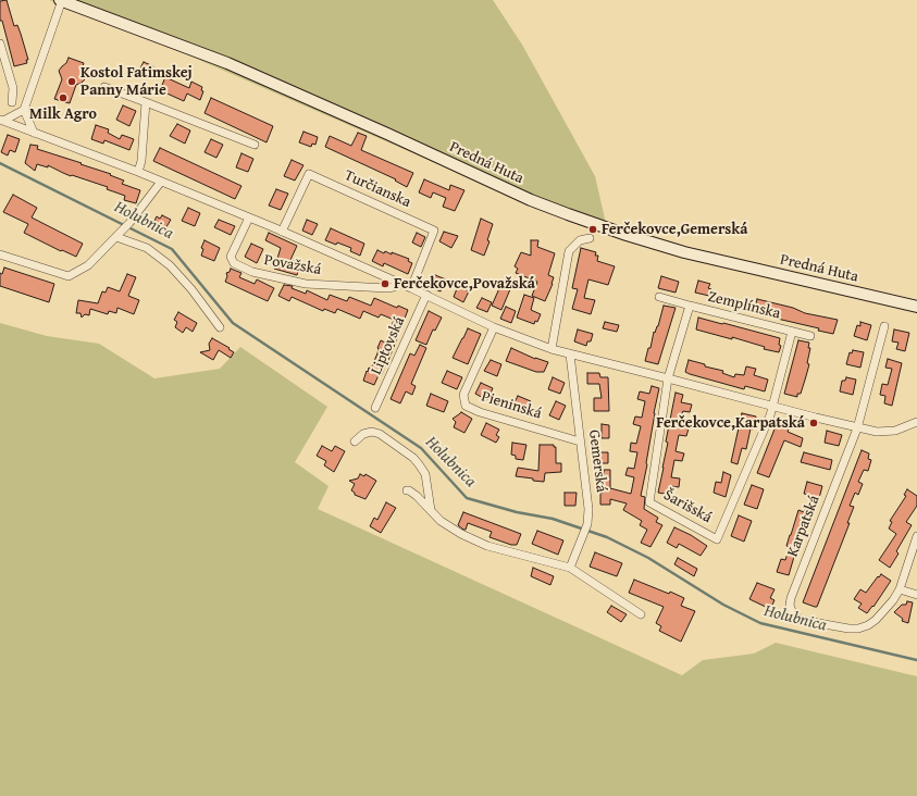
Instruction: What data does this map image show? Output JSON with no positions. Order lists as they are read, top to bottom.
{
  "streets": {
    "main road": ["Predná Huta"],
    "street": [
      "Turčianska",
      "Považská",
      "Zemplínska",
      "Liptovská",
      "Pieninská",
      "Gemerská",
      "Šarišská",
      "Karpatská"
    ]
  },
  "crossings": [
    ["Zemplínska", "Šarišská"],
    ["Pieninská", "Gemerská"]
  ],
  "water": ["Holubnica"],
  "places": [
    "Kostol Fatimskej Panny Márie",
    "Milk Agro",
    "Ferčekovce,Gemerská",
    "Ferčekovce,Považská",
    "Ferčekovce,Karpatská"
  ]
}
